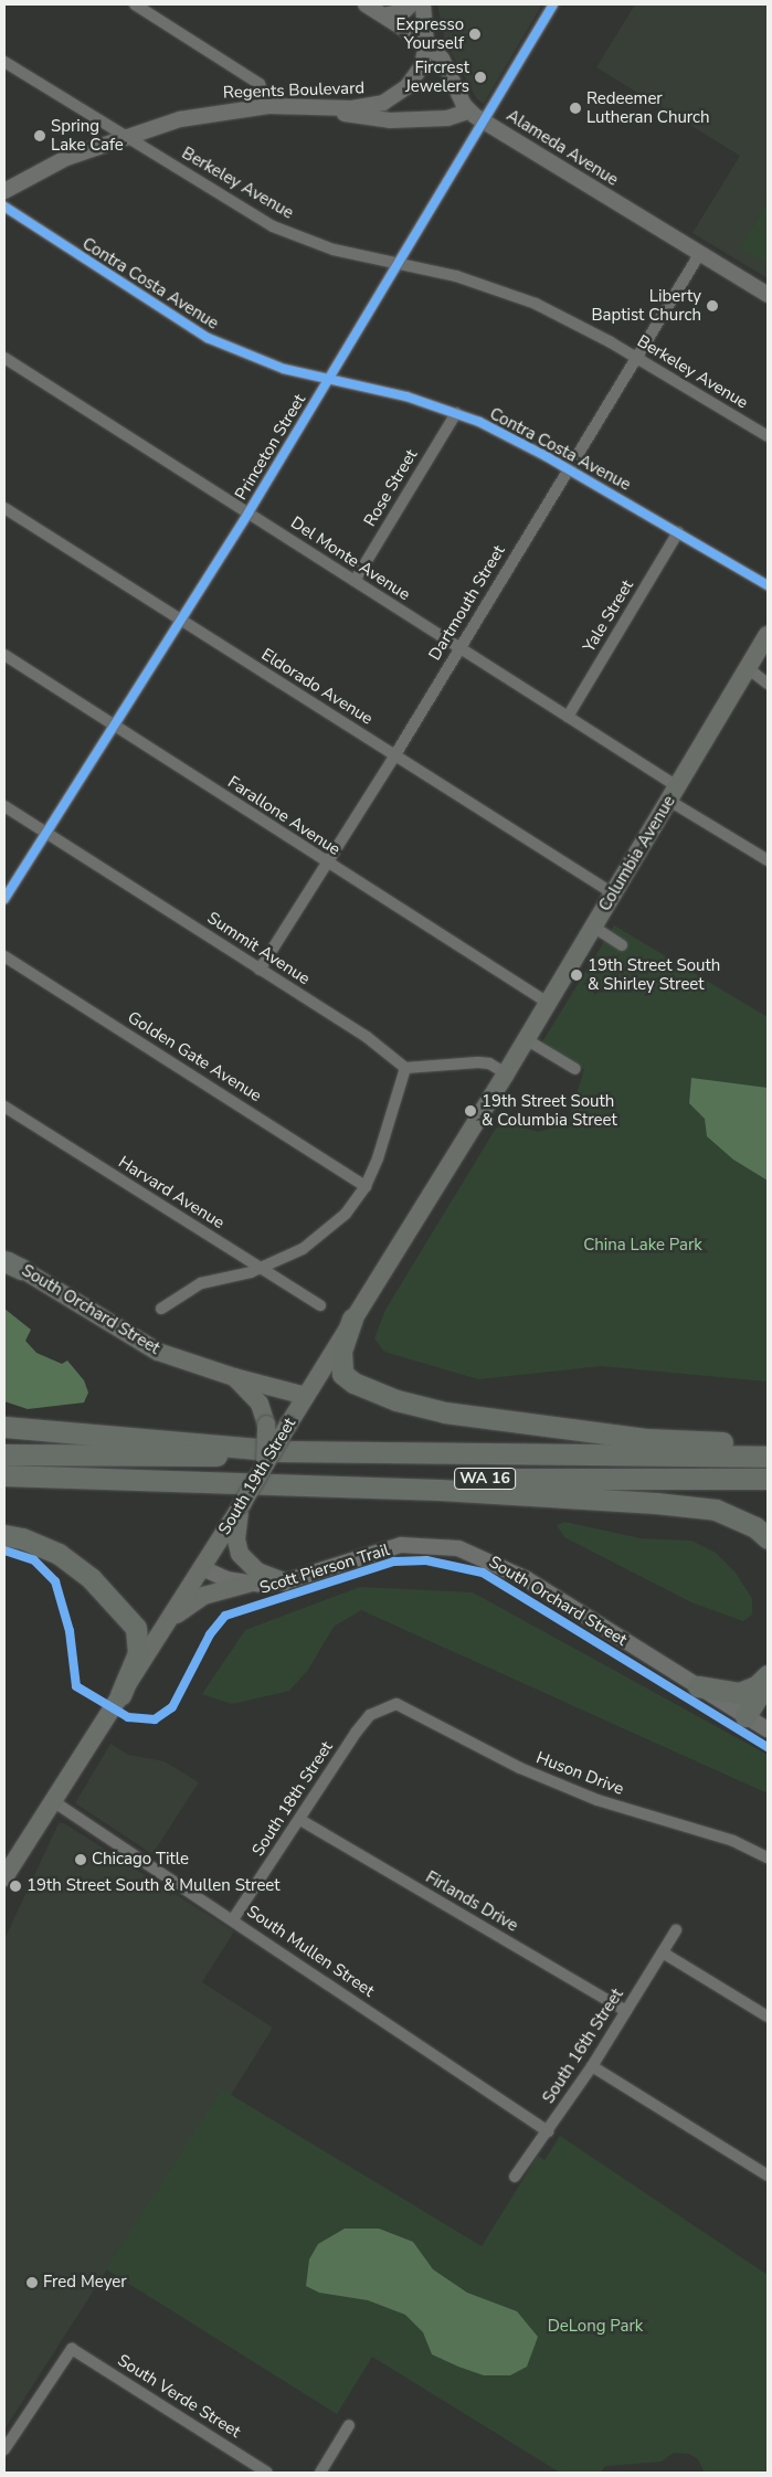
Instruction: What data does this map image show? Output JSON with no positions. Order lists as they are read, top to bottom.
{
  "streets": {
    "highway": ["WA 16"],
    "main road": [
      "Regents Boulevard",
      "Alameda Avenue",
      "Columbia Avenue",
      "South Orchard Street",
      "South 19th Street"
    ],
    "street": [
      "Berkeley Avenue",
      "Contra Costa Avenue",
      "Princeton Street",
      "Rose Street",
      "Del Monte Avenue",
      "Dartmouth Street",
      "Yale Street",
      "Eldorado Avenue",
      "Farallone Avenue",
      "Summit Avenue",
      "Golden Gate Avenue",
      "Harvard Avenue",
      "Huson Drive",
      "South 18th Street",
      "Firlands Drive",
      "South Mullen Street",
      "South 16th Street",
      "South Verde Street"
    ],
    "cycle path": ["Scott Pierson Trail"]
  },
  "crossings": [
    ["Regents Boulevard", "Berkeley Avenue"],
    ["Alameda Avenue", "Princeton Street"],
    ["Alameda Avenue", "Dartmouth Street"],
    ["Berkeley Avenue", "Princeton Street"],
    ["Berkeley Avenue", "Dartmouth Street"],
    ["Contra Costa Avenue", "Princeton Street"],
    ["Contra Costa Avenue", "Rose Street"],
    ["Contra Costa Avenue", "Dartmouth Street"],
    ["Contra Costa Avenue", "Yale Street"],
    ["Princeton Street", "Del Monte Avenue"],
    ["Princeton Street", "Eldorado Avenue"],
    ["Princeton Street", "Farallone Avenue"],
    ["Princeton Street", "Summit Avenue"],
    ["Rose Street", "Del Monte Avenue"],
    ["Del Monte Avenue", "Dartmouth Street"],
    ["Del Monte Avenue", "Yale Street"],
    ["Del Monte Avenue", "Columbia Avenue"],
    ["Dartmouth Street", "Eldorado Avenue"],
    ["Dartmouth Street", "Farallone Avenue"],
    ["Dartmouth Street", "Summit Avenue"],
    ["Eldorado Avenue", "Columbia Avenue"],
    ["Farallone Avenue", "Columbia Avenue"],
    ["Columbia Avenue", "South 19th Street"],
    ["South Orchard Street", "South 19th Street"],
    ["South 19th Street", "South Mullen Street"],
    ["Huson Drive", "South 18th Street"],
    ["South 18th Street", "Firlands Drive"],
    ["South 18th Street", "South Mullen Street"],
    ["Firlands Drive", "South 16th Street"],
    ["South Mullen Street", "South 16th Street"]
  ],
  "parks": ["China Lake Park", "DeLong Park"],
  "places": [
    "Expresso Yourself",
    "Fircrest Jewelers",
    "Redeemer Lutheran Church",
    "Spring Lake Cafe",
    "Liberty Baptist Church",
    "19th Street South & Shirley Street",
    "19th Street South & Columbia Street",
    "Chicago Title",
    "19th Street South & Mullen Street",
    "Fred Meyer"
  ]
}
